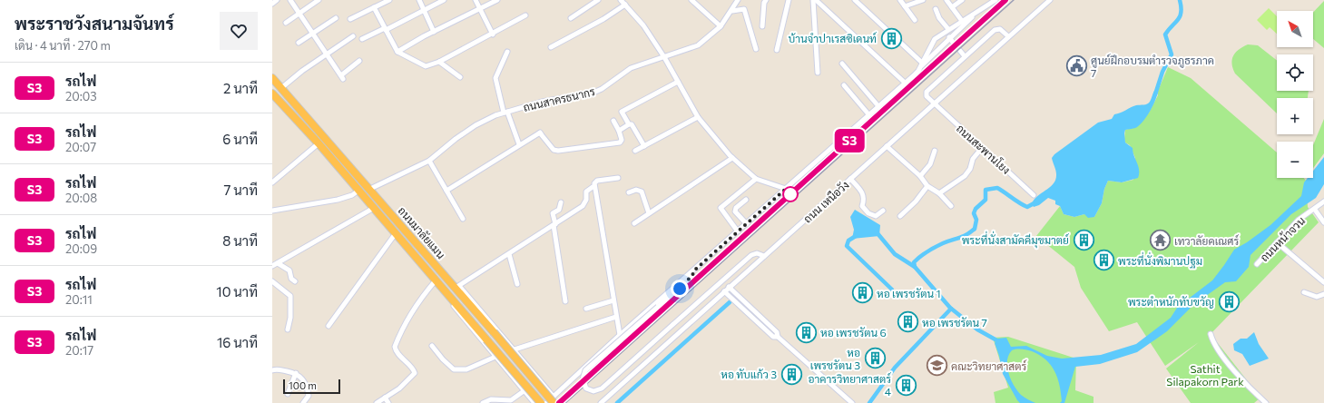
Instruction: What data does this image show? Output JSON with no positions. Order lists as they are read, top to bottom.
{
  "streets": {
    "highway": ["ถนนมาลัยแมน"],
    "street": [
      "ถนนสาครธนากร",
      "ถนนสะพานโยง",
      "ถนน เหนือวัง",
      "ถนนหน้าจวน"
    ]
  },
  "crossings": [
    ["ถนนสาครธนากร", "ถนนมาลัยแมน"],
    ["ถนนสะพานโยง", "ถนน เหนือวัง"]
  ],
  "parks": ["Sathit Silapakorn Park"],
  "places": {
    "building": [
      "บ้านจำปาเรสซิเดนท์",
      "พระที่นั่งสามัคคีมุขมาตย์",
      "พระที่นั่งพิมานปฐม",
      "หอ เพรชรัตน 1",
      "พระตำหนักทับขวัญ",
      "หอ เพรชรัตน 7",
      "หอ เพรชรัตน 6",
      "หอ เพรชรัตน 3",
      "หอ ทับแก้ว 3",
      "อาคารวิทยาศาสตร์ 4"
    ],
    "public building": ["ศูนย์ฝึกอบรมตำรวจภูธรภาค 7"],
    "temple": ["เทวาลัยคเณศร์"],
    "school or university": ["คณะวิทยาศาสตร์"]
  },
  "scale_bar": "100 m",
  "north": "top left",
  "page": {
    "heading": ["พระราชวังสนามจันทร์", "เดิน · 4 นาที · 270 m"],
    "on_map": "S3",
    "map_buttons": ["+", "−"],
    "list": [
      {
        "mark": "S3",
        "name": "รถไฟ",
        "note": "20:03",
        "value": "2 นาที"
      },
      {
        "mark": "S3",
        "name": "รถไฟ",
        "note": "20:07",
        "value": "6 นาที"
      },
      {
        "mark": "S3",
        "name": "รถไฟ",
        "note": "20:08",
        "value": "7 นาที"
      },
      {
        "mark": "S3",
        "name": "รถไฟ",
        "note": "20:09",
        "value": "8 นาที"
      },
      {
        "mark": "S3",
        "name": "รถไฟ",
        "note": "20:11",
        "value": "10 นาที"
      },
      {
        "mark": "S3",
        "name": "รถไฟ",
        "note": "20:17",
        "value": "16 นาที"
      }
    ],
    "scale": "100 m"
  }
}
